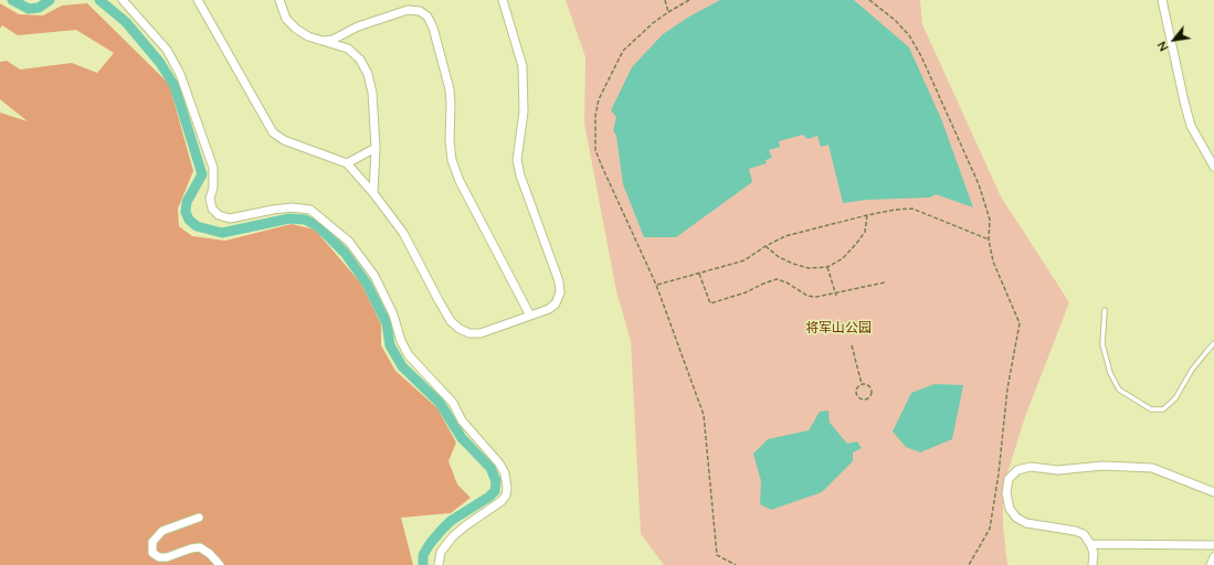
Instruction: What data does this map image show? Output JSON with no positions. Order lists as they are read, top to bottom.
{
  "parks": ["将军山公园"],
  "north": "bottom left"
}
